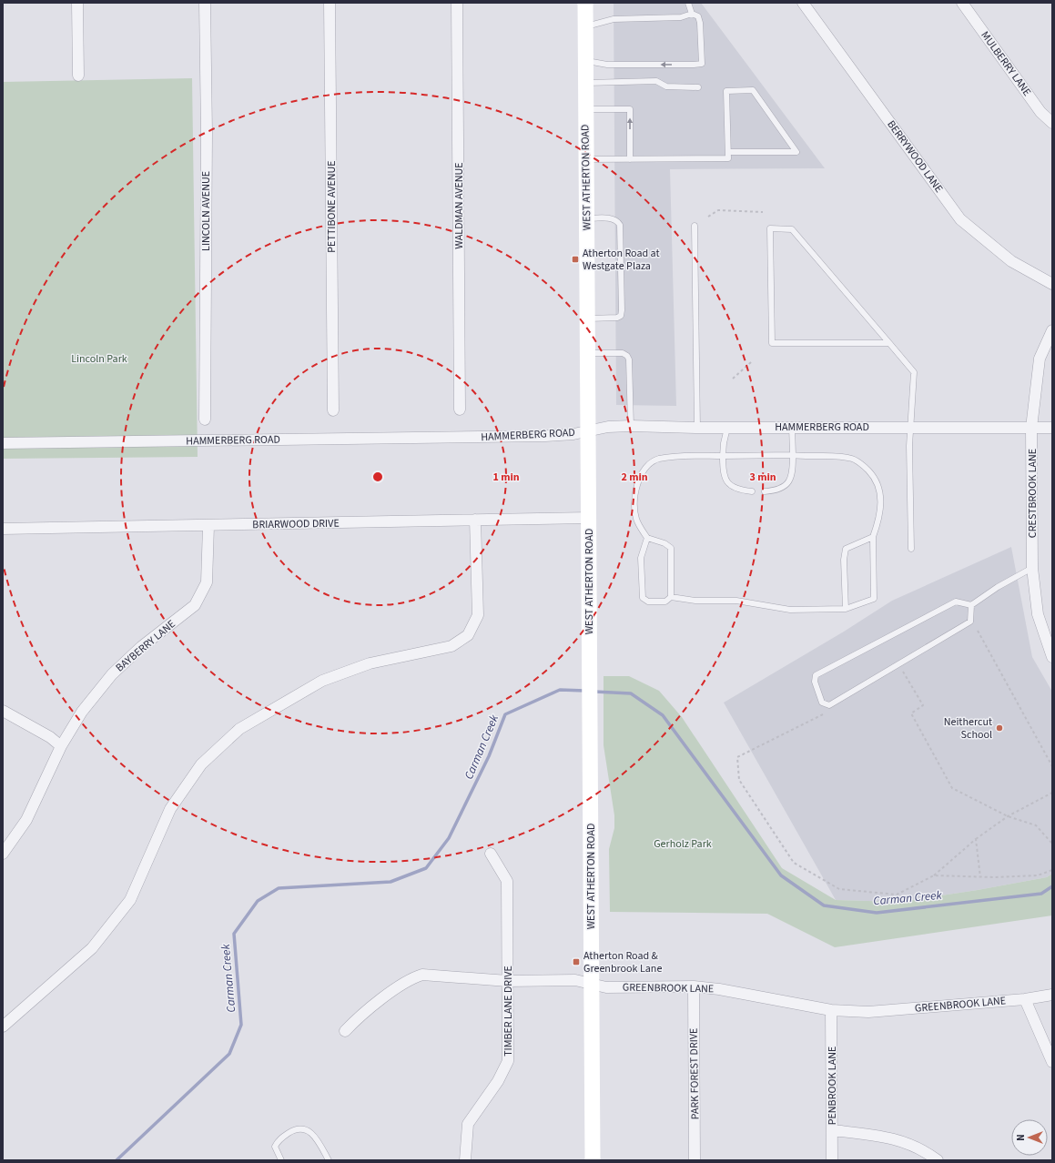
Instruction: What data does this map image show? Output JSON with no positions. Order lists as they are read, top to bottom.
{
  "streets": {
    "street": [
      "MULBERRY LANE",
      "BERRYWOOD LANE",
      "WEST ATHERTON ROAD",
      "WALDMAN AVENUE",
      "PETTIBONE AVENUE",
      "LINCOLN AVENUE",
      "HAMMERBERG ROAD",
      "CRESTBROOK LANE",
      "BRIARWOOD DRIVE",
      "BAYBERRY LANE",
      "GREENBROOK LANE",
      "TIMBER LANE DRIVE",
      "PARK FOREST DRIVE",
      "PENBROOK LANE"
    ]
  },
  "crossings": [
    ["WEST ATHERTON ROAD", "HAMMERBERG ROAD"],
    ["WEST ATHERTON ROAD", "BRIARWOOD DRIVE"],
    ["WEST ATHERTON ROAD", "GREENBROOK LANE"],
    ["HAMMERBERG ROAD", "CRESTBROOK LANE"],
    ["BRIARWOOD DRIVE", "BAYBERRY LANE"],
    ["GREENBROOK LANE", "TIMBER LANE DRIVE"],
    ["GREENBROOK LANE", "PARK FOREST DRIVE"],
    ["GREENBROOK LANE", "PENBROOK LANE"]
  ],
  "water": ["Carman Creek"],
  "parks": ["Lincoln Park", "Gerholz Park"],
  "places": {
    "transit": ["Atherton Road at Westgate Plaza", "Atherton Road & Greenbrook Lane"],
    "other": ["Neithercut School"]
  },
  "north": "left",
  "rings": ["1 min", "2 min", "3 min"]
}
